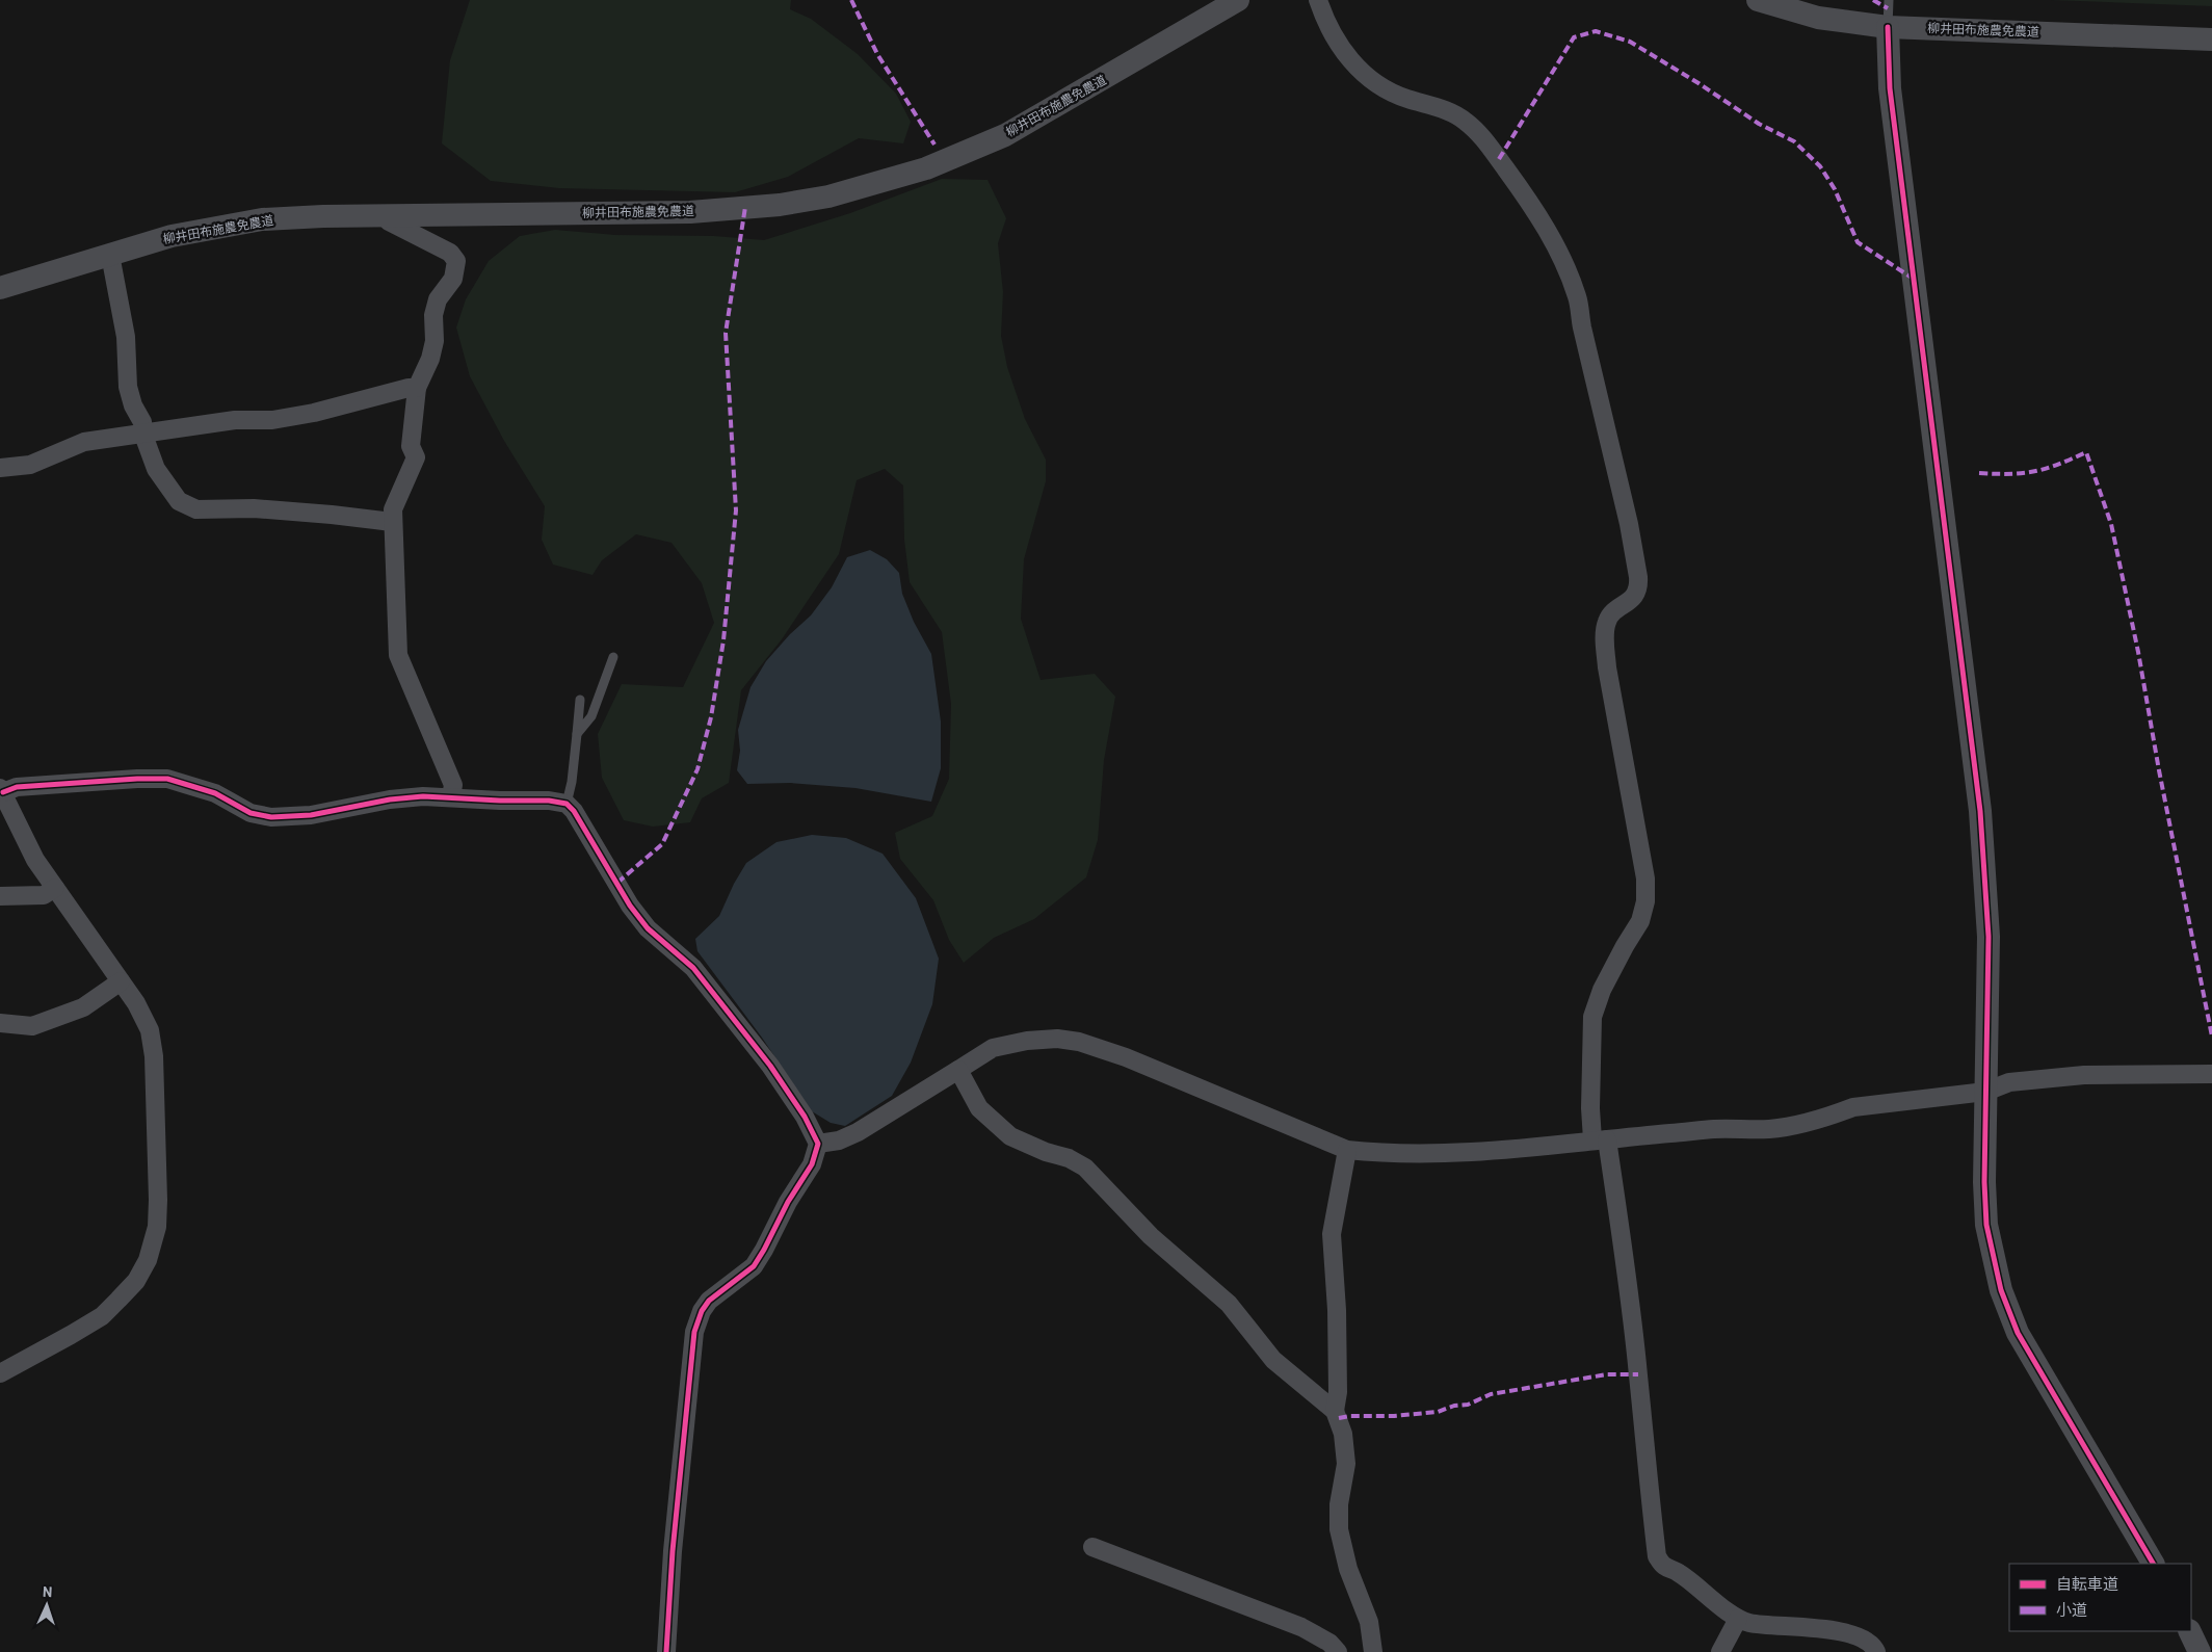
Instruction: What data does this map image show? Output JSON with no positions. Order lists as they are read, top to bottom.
{
  "streets": {
    "street": ["柳井田布施農免農道"]
  },
  "legend": ["自転車道", "小道"],
  "north": "top"
}
